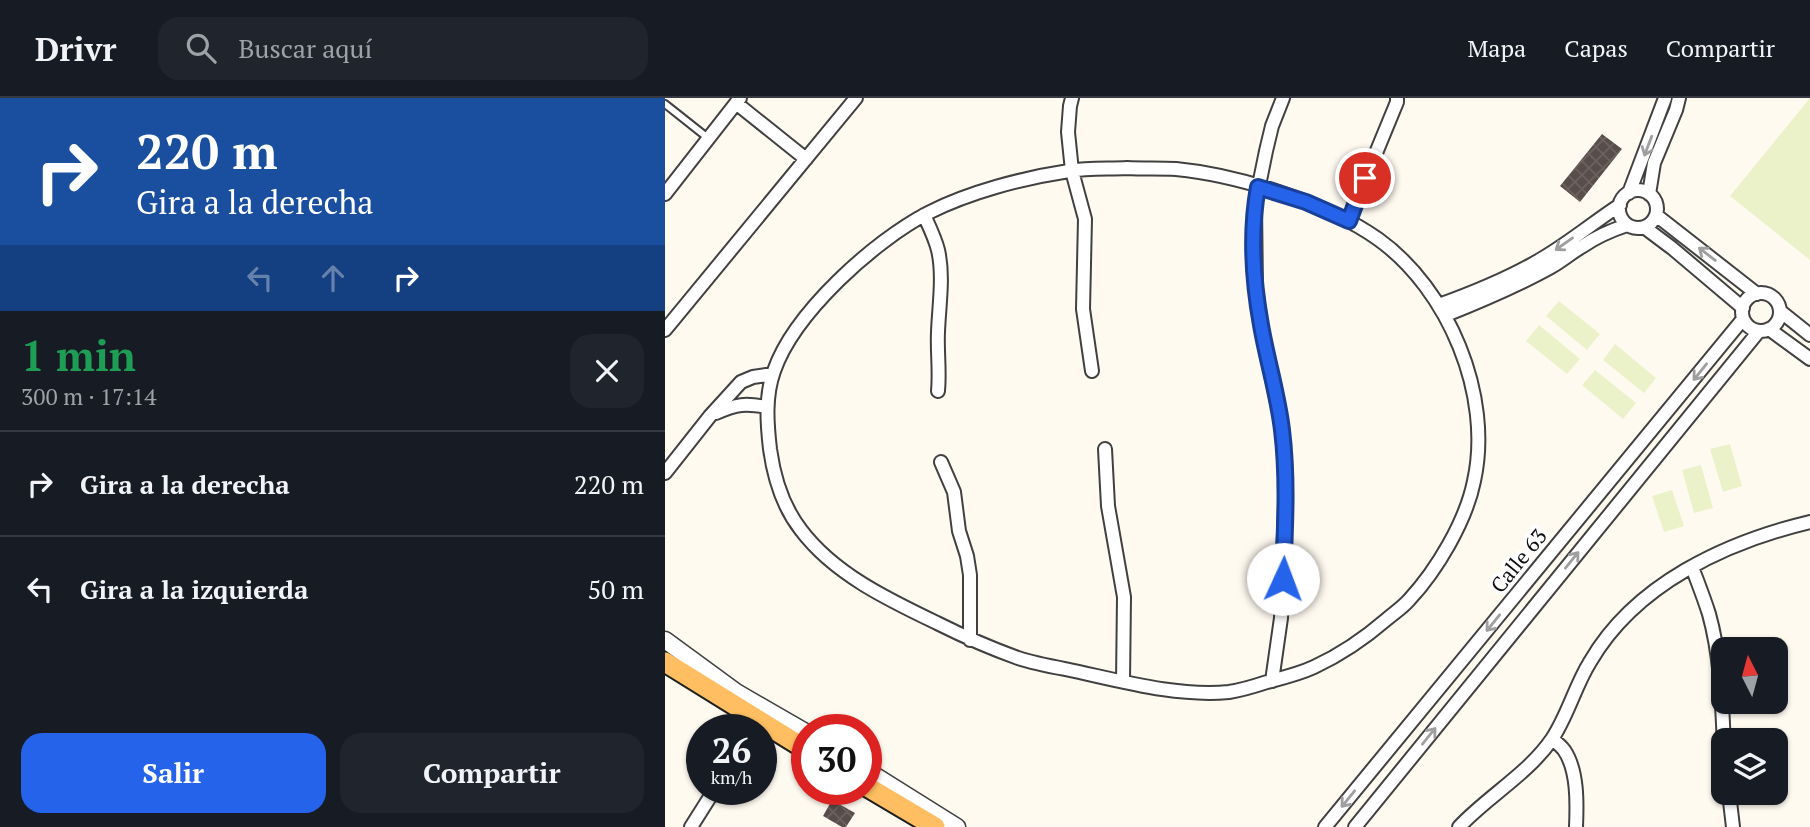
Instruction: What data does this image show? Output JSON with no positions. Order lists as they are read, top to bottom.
{
  "streets": {
    "street": ["Calle 63"]
  },
  "north": "top",
  "page": {
    "header": "Drivr",
    "search": "Buscar aquí",
    "nav": ["Mapa", "Capas", "Compartir"],
    "turn": ["220 m", "Gira a la derecha"],
    "heading": ["1 min", "300 m · 17:14"],
    "list": [
      {
        "name": "Gira a la derecha",
        "value": "220 m"
      },
      {
        "name": "Gira a la izquierda",
        "value": "50 m"
      }
    ],
    "speed": "26 km/h",
    "limit": "30",
    "buttons": ["Salir", "Compartir"]
  }
}
